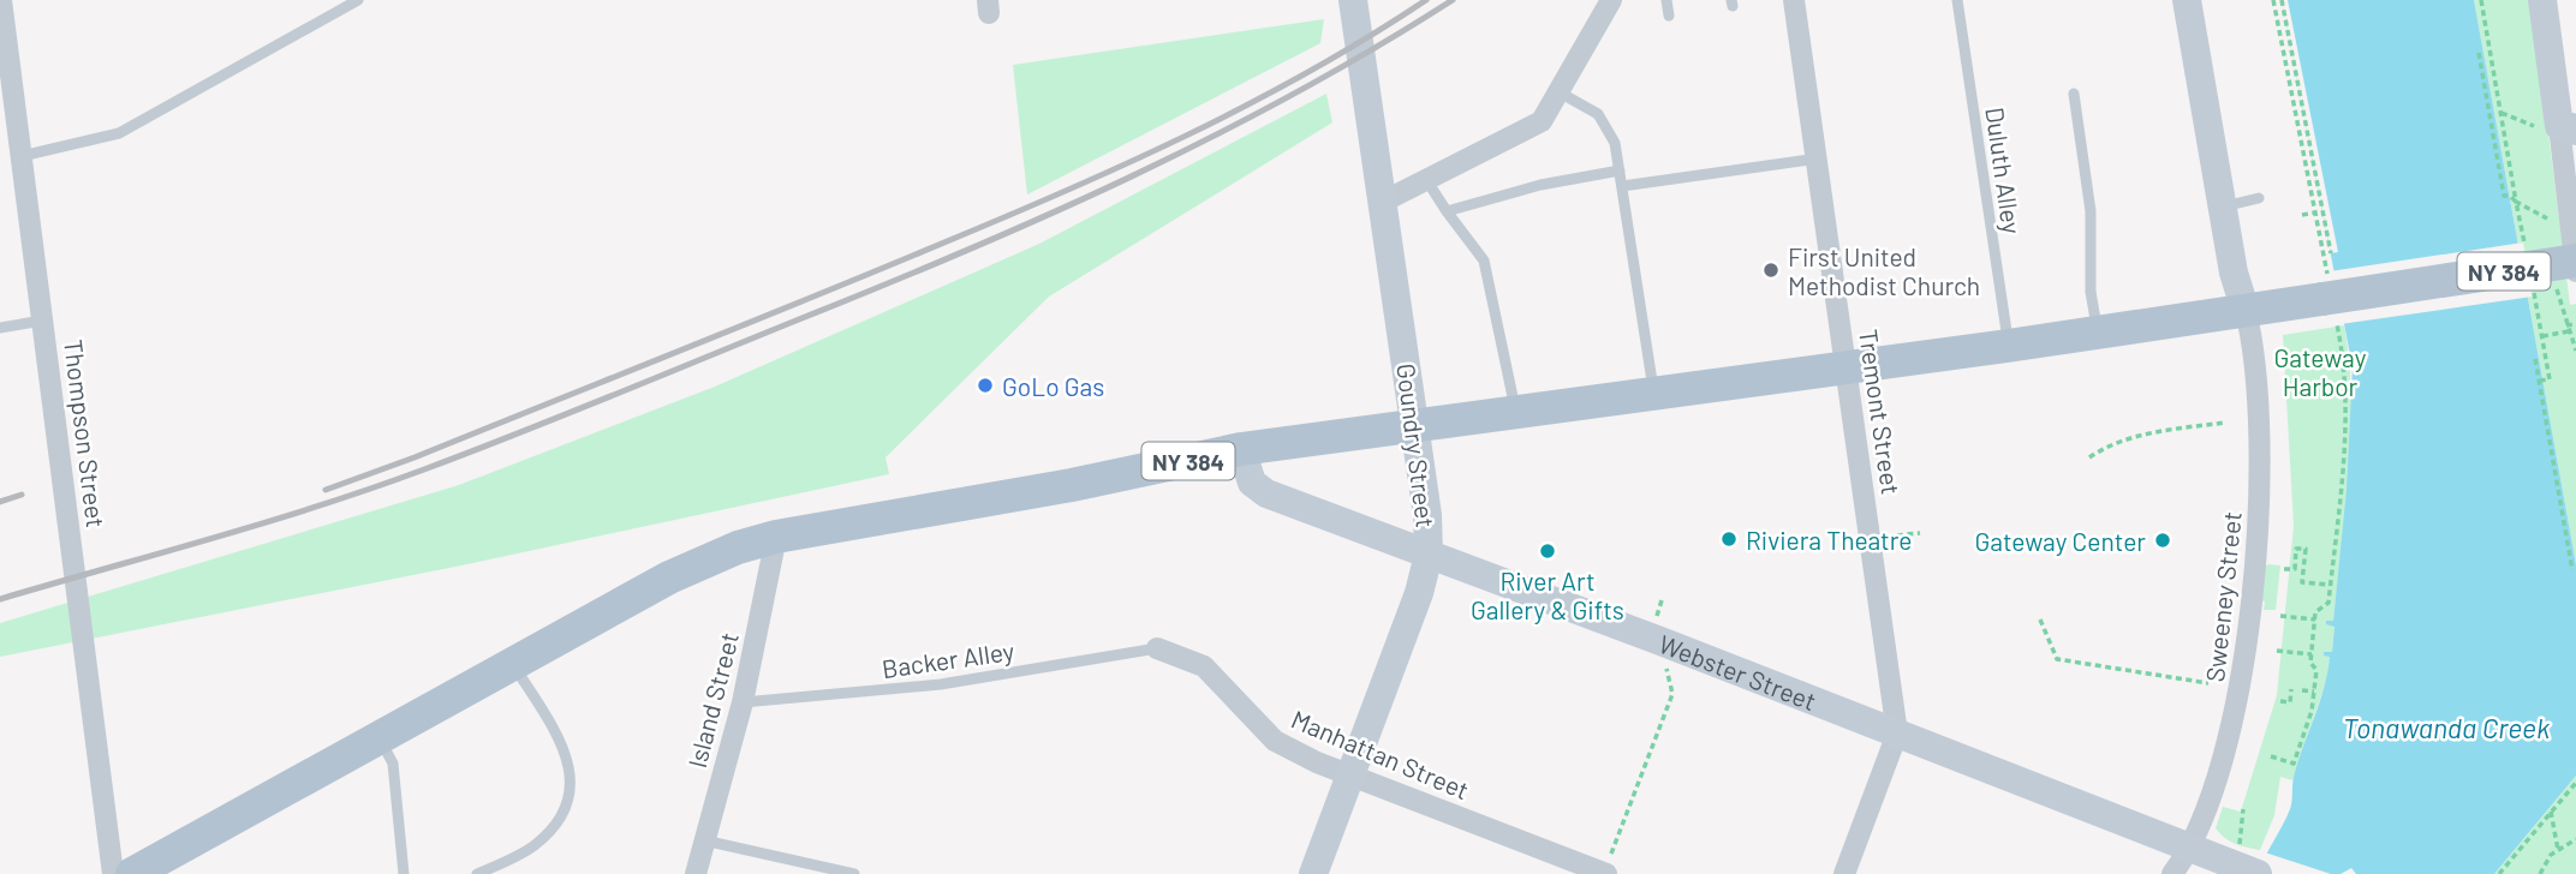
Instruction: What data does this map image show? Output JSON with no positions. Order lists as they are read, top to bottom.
{
  "streets": {
    "main road": ["NY 384"],
    "street": [
      "Tremont Street",
      "Thompson Street",
      "Goundry Street",
      "Sweeney Street",
      "Webster Street",
      "Island Street",
      "Manhattan Street"
    ],
    "lane": ["Duluth Alley", "Backer Alley"]
  },
  "crossings": [
    ["Duluth Alley", "NY 384"],
    ["NY 384", "Tremont Street"],
    ["NY 384", "Goundry Street"],
    ["NY 384", "Sweeney Street"],
    ["NY 384", "Webster Street"],
    ["NY 384", "Island Street"],
    ["Tremont Street", "Webster Street"],
    ["Goundry Street", "Webster Street"],
    ["Goundry Street", "Manhattan Street"],
    ["Sweeney Street", "Webster Street"],
    ["Backer Alley", "Island Street"],
    ["Backer Alley", "Manhattan Street"]
  ],
  "water": ["Tonawanda Creek"],
  "parks": ["Gateway Harbor"],
  "places": [
    "First United Methodist Church",
    "GoLo Gas",
    "Riviera Theatre",
    "Gateway Center",
    "River Art Gallery & Gifts"
  ]
}
